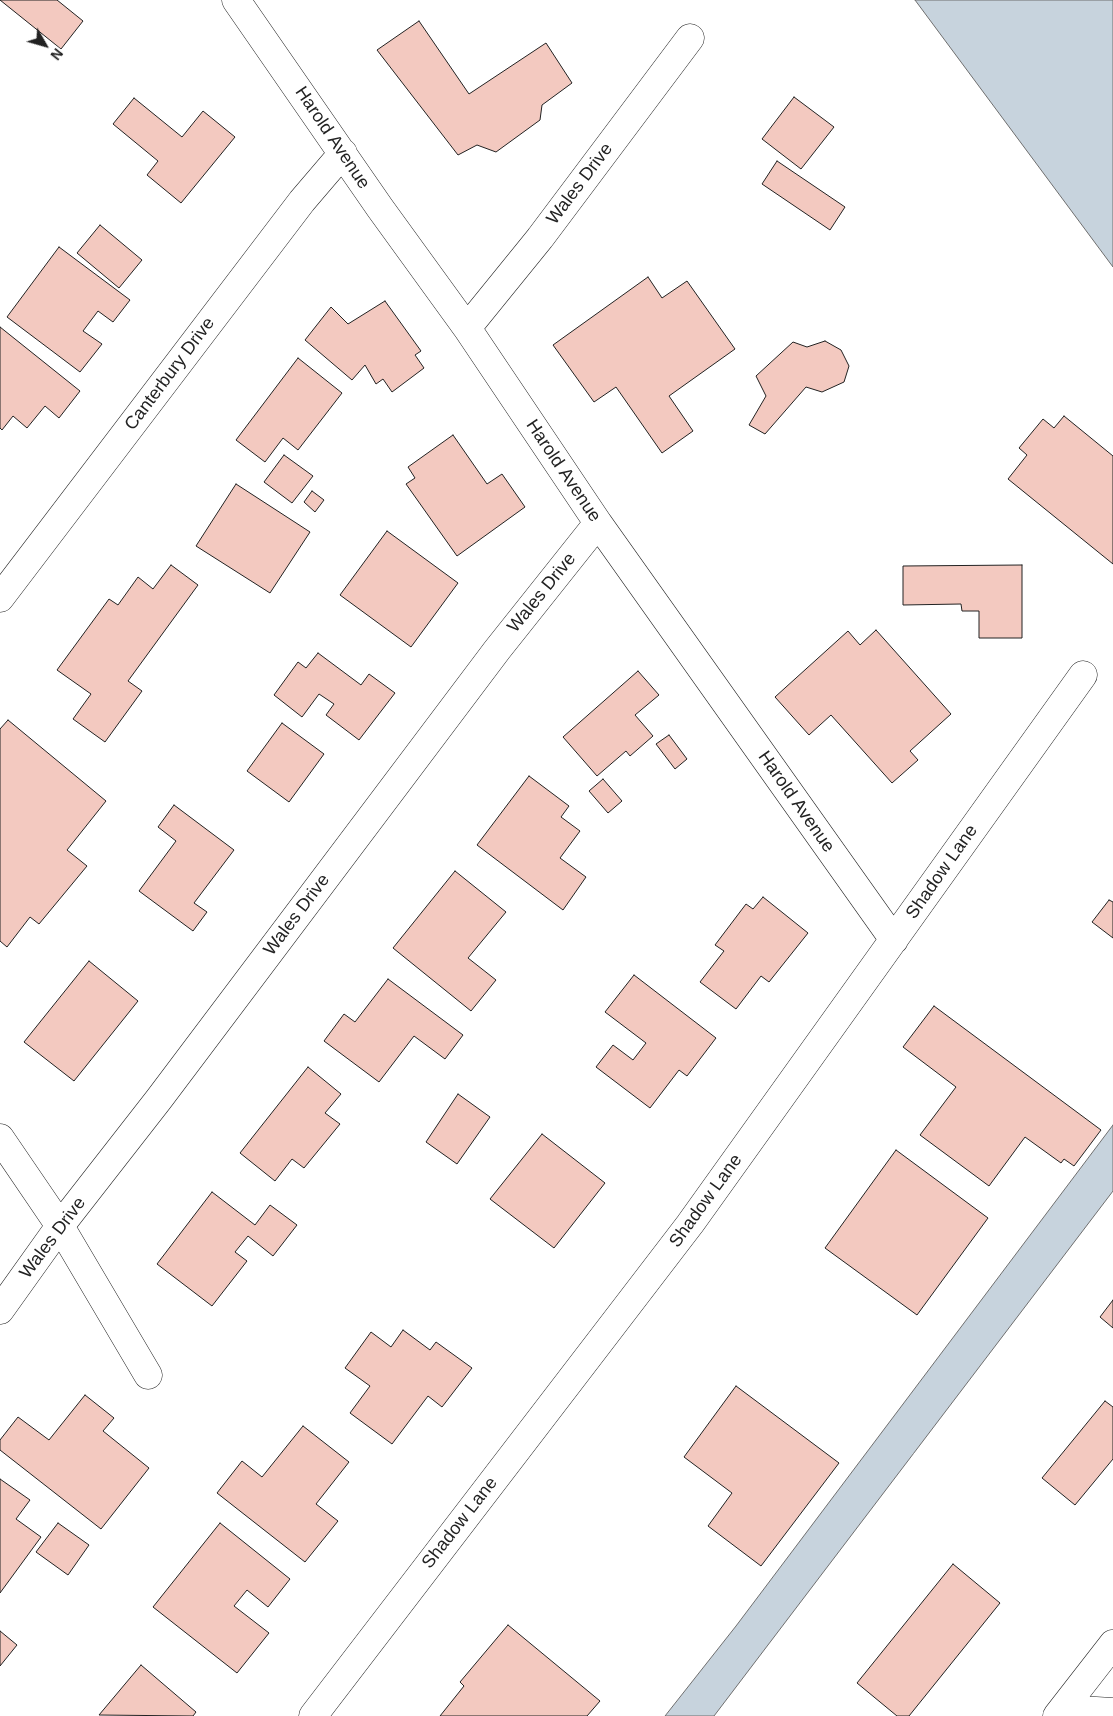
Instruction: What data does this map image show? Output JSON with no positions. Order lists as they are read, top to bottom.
{
  "streets": {
    "street": [
      "Harold Avenue",
      "Wales Drive",
      "Canterbury Drive",
      "Shadow Lane"
    ]
  },
  "crossings": [
    ["Harold Avenue", "Wales Drive"],
    ["Harold Avenue", "Canterbury Drive"],
    ["Harold Avenue", "Shadow Lane"]
  ],
  "north": "bottom right"
}
